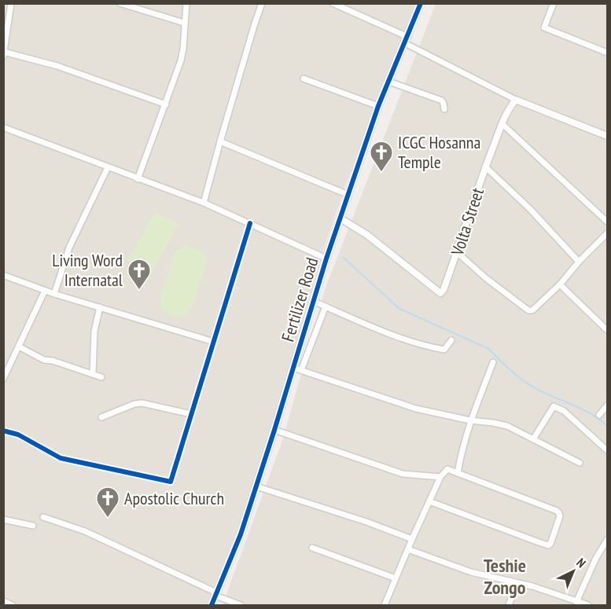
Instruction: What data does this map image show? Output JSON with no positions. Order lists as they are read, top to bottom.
{
  "streets": {
    "street": ["Volta Street", "Fertilizer Road"]
  },
  "crossings": [
    ["Volta Street", "Fertilizer Road"]
  ],
  "districts": ["Teshie Zongo"],
  "places": {
    "church": ["ICGC Hosanna Temple", "Living Word Internatal", "Apostolic Church"]
  },
  "north": "top right"
}
